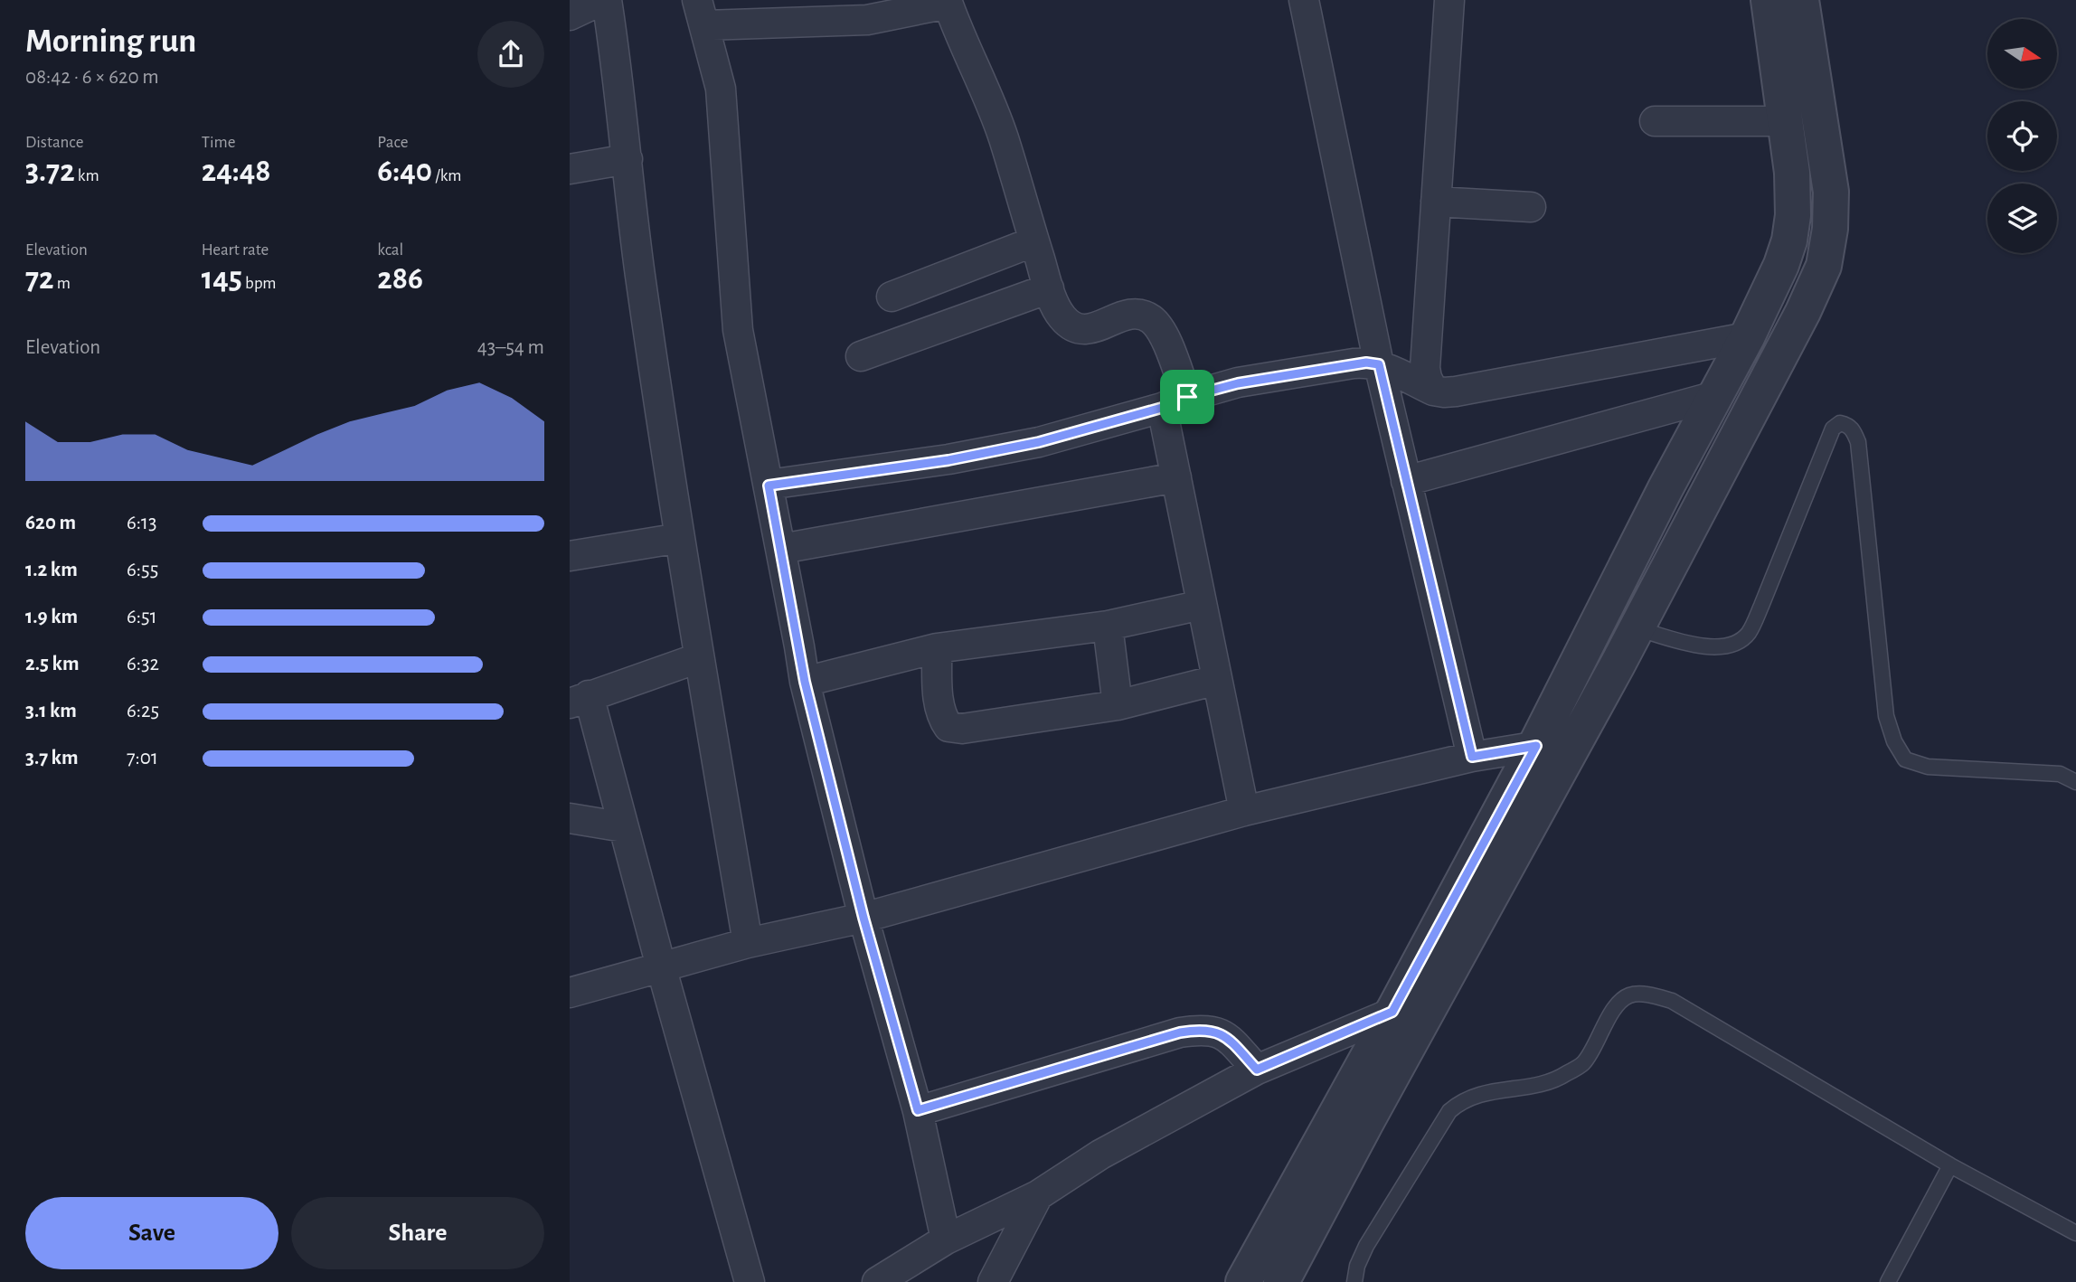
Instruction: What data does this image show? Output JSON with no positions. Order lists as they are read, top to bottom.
{
  "north": "right",
  "page": {
    "heading": ["Morning run", "08:42 · 6 × 620 m"],
    "stats": [
      ["Distance", "3.72 km"],
      ["Time", "24:48"],
      ["Pace", "6:40 /km"],
      ["Elevation", "72 m"],
      ["Heart rate", "145 bpm"],
      ["kcal", "286"]
    ],
    "chart": ["Elevation", "43–54 m"],
    "list": [
      {
        "name": "620 m",
        "note": "6:13"
      },
      {
        "name": "1.2 km",
        "note": "6:55"
      },
      {
        "name": "1.9 km",
        "note": "6:51"
      },
      {
        "name": "2.5 km",
        "note": "6:32"
      },
      {
        "name": "3.1 km",
        "note": "6:25"
      },
      {
        "name": "3.7 km",
        "note": "7:01"
      }
    ],
    "buttons": ["Save", "Share"]
  }
}
